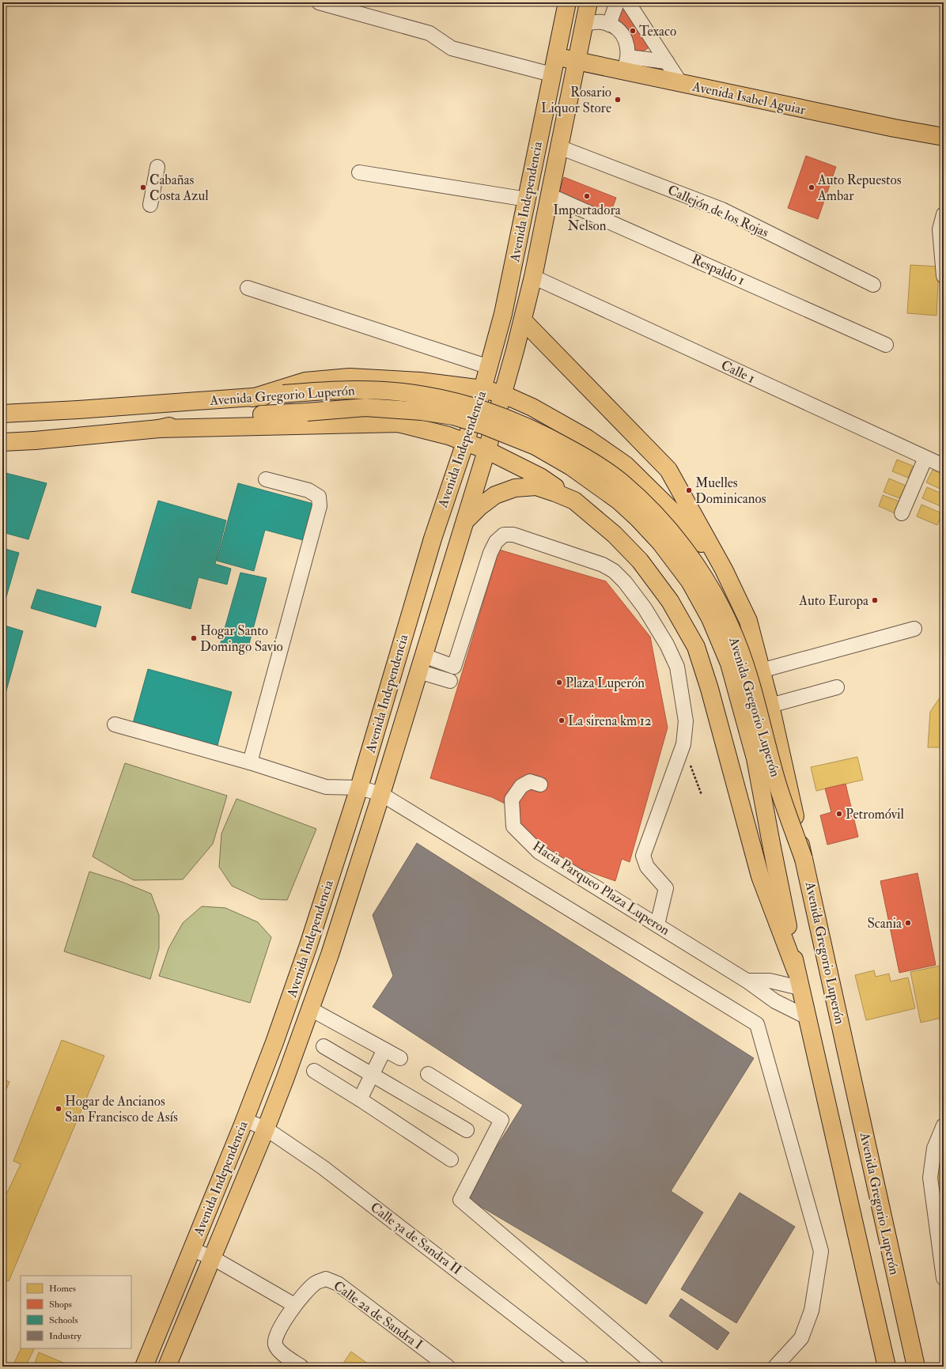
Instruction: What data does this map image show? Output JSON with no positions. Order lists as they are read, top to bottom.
{
  "streets": {
    "main road": ["Avenida Isabel Aguiar", "Avenida Independencia", "Avenida Gregorio Luperón"],
    "street": [
      "Callejón de los Rojas",
      "Respaldo 1",
      "Calle 1",
      "Hacia Parqueo Plaza Luperon",
      "Calle 3a de Sandra II",
      "Calle 2a de Sandra I"
    ]
  },
  "crossings": [
    ["Avenida Isabel Aguiar", "Avenida Independencia"],
    ["Avenida Independencia", "Callejón de los Rojas"],
    ["Avenida Independencia", "Respaldo 1"],
    ["Avenida Independencia", "Calle 1"],
    ["Avenida Independencia", "Calle 3a de Sandra II"],
    ["Avenida Gregorio Luperón", "Hacia Parqueo Plaza Luperon"]
  ],
  "places": [
    "Texaco",
    "Rosario Liquor Store",
    "Cabañas Costa Azul",
    "Auto Repuestos Ambar",
    "Importadora Nelson",
    "Muelles Dominicanos",
    "Auto Europa",
    "Hogar Santo Domingo Savio",
    "Plaza Luperón",
    "La sirena km 12",
    "Petromóvil",
    "Scania",
    "Hogar de Ancianos San Francisco de Asís"
  ],
  "legend": [
    "Homes",
    "Shops",
    "Schools",
    "Industry"
  ]
}
